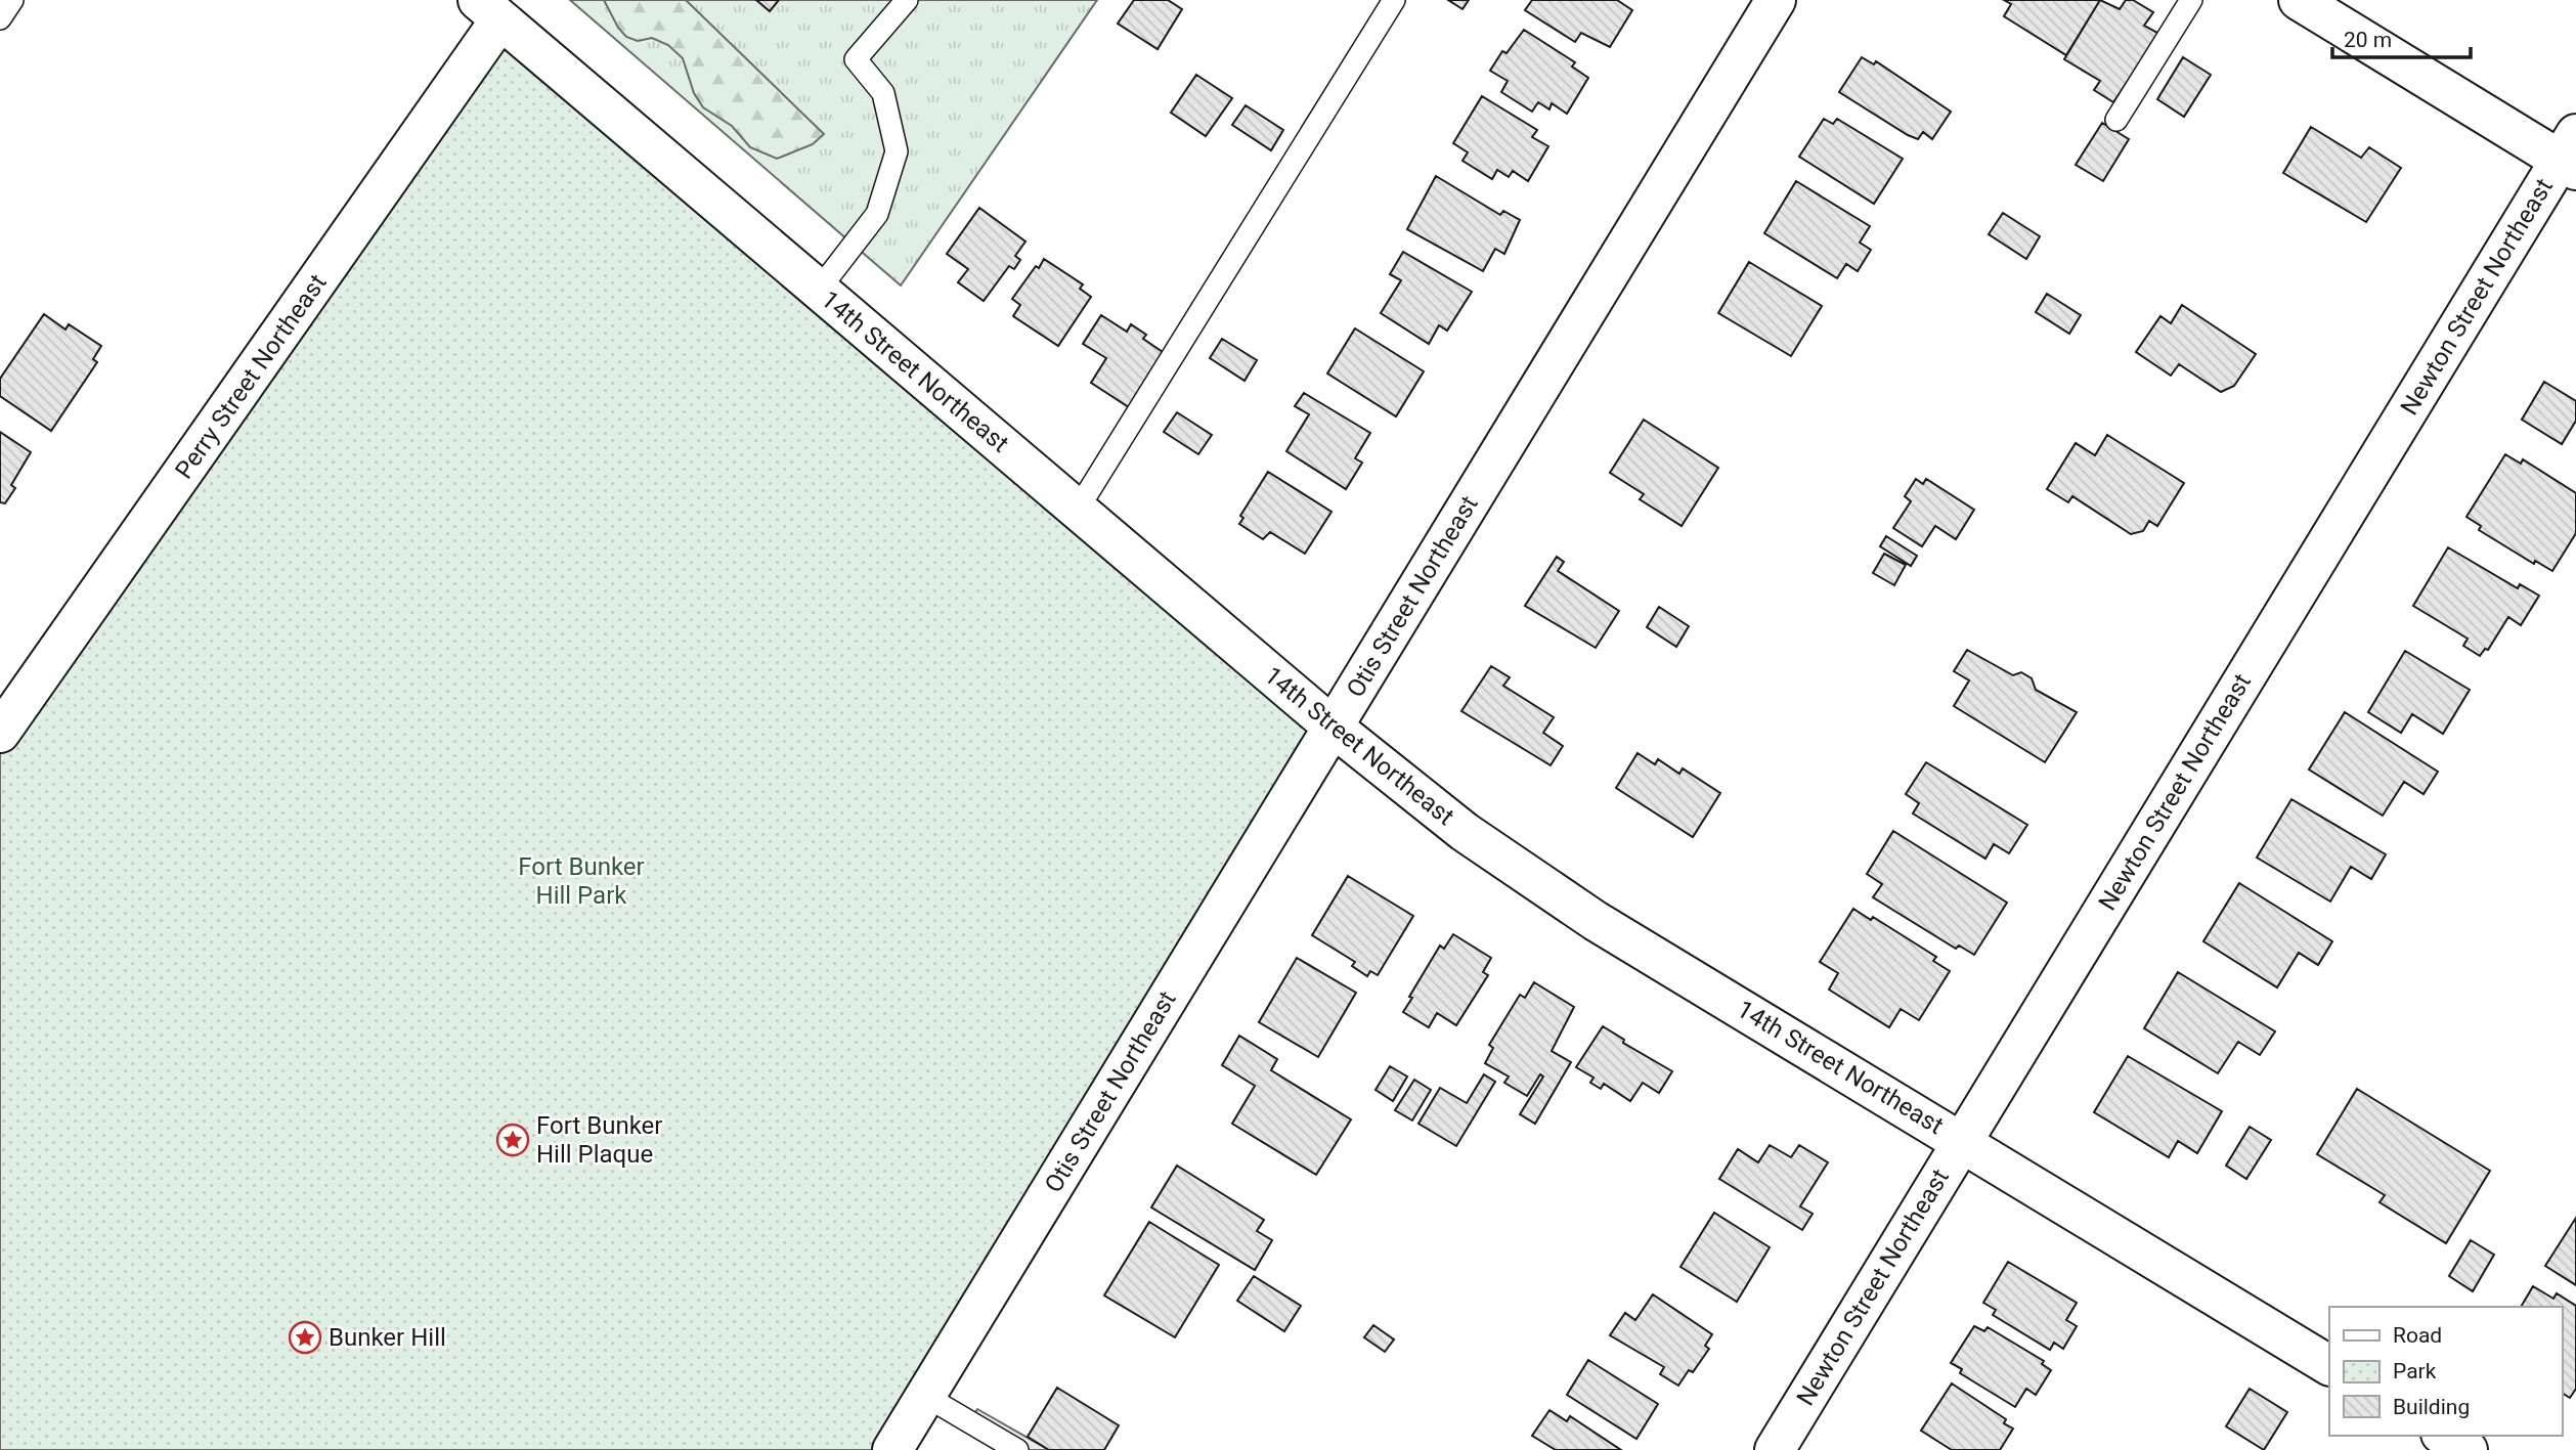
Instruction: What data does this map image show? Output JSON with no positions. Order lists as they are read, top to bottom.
{
  "streets": {
    "street": [
      "Newton Street Northeast",
      "14th Street Northeast",
      "Perry Street Northeast",
      "Otis Street Northeast"
    ]
  },
  "crossings": [
    ["Newton Street Northeast", "14th Street Northeast"],
    ["14th Street Northeast", "Perry Street Northeast"],
    ["14th Street Northeast", "Otis Street Northeast"]
  ],
  "parks": ["Fort Bunker Hill Park"],
  "places": {
    "place": ["Fort Bunker Hill Plaque", "Bunker Hill"]
  },
  "legend": ["Road", "Park", "Building"],
  "scale_bar": "20 m"
}
